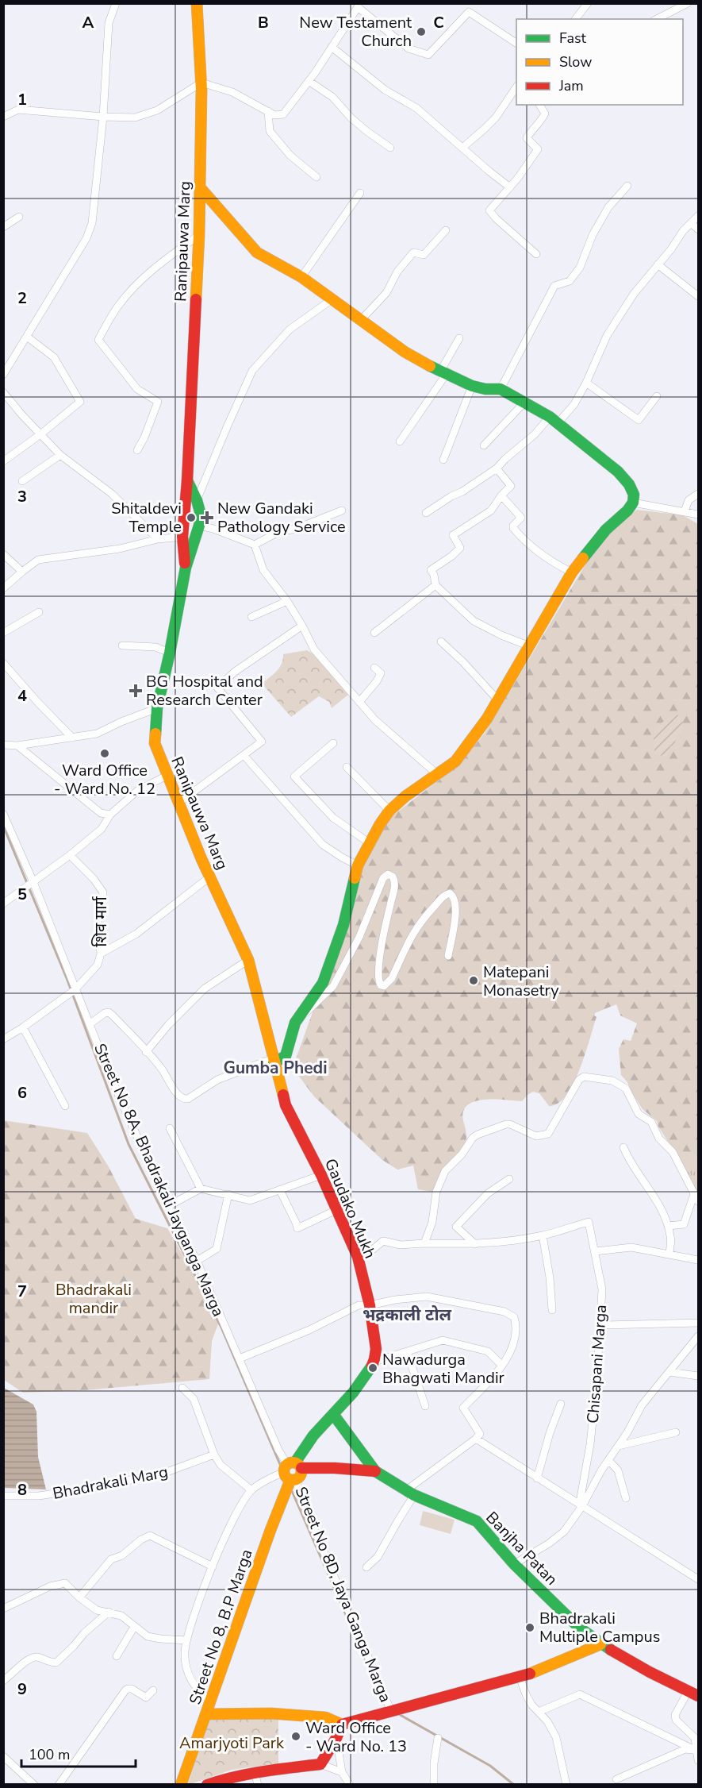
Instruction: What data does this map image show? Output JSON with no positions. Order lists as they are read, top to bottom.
{
  "streets": {
    "main road": [
      "Ranipauwa Marg",
      "Gaudako Mukh",
      "Banjha Patan",
      "Street No 8, B.P Marga"
    ],
    "street": [
      "शिव मार्ग",
      "Street No 8A, Bhadrakali Jayganga Marga",
      "Chisapani Marga",
      "Bhadrakali Marg",
      "Street No 8D, Jaya Ganga Marga"
    ]
  },
  "crossings": [
    ["Ranipauwa Marg", "Gaudako Mukh"],
    ["शिव मार्ग", "Street No 8A, Bhadrakali Jayganga Marga"],
    ["Street No 8A, Bhadrakali Jayganga Marga", "Street No 8D, Jaya Ganga Marga"],
    ["Street No 8A, Bhadrakali Jayganga Marga", "Street No 8, B.P Marga"],
    ["Banjha Patan", "Street No 8, B.P Marga"],
    ["Street No 8D, Jaya Ganga Marga", "Street No 8, B.P Marga"]
  ],
  "districts": ["Gumba Phedi", "भद्रकाली टोल"],
  "parks": ["Bhadrakali mandir", "Amarjyoti Park"],
  "places": {
    "other": [
      "New Testament Church",
      "Shitaldevi Temple",
      "Ward Office - Ward No. 12",
      "Matepani Monasetry",
      "Nawadurga Bhagwati Mandir",
      "Bhadrakali Multiple Campus",
      "Ward Office - Ward No. 13"
    ],
    "health": ["New Gandaki Pathology Service", "BG Hospital and Research Center"]
  },
  "legend": ["Fast", "Slow", "Jam"],
  "scale_bar": "100 m",
  "grid": {
    "columns": ["A", "B", "C"],
    "rows": [
      "1",
      "2",
      "3",
      "4",
      "5",
      "6",
      "7",
      "8",
      "9"
    ]
  }
}
